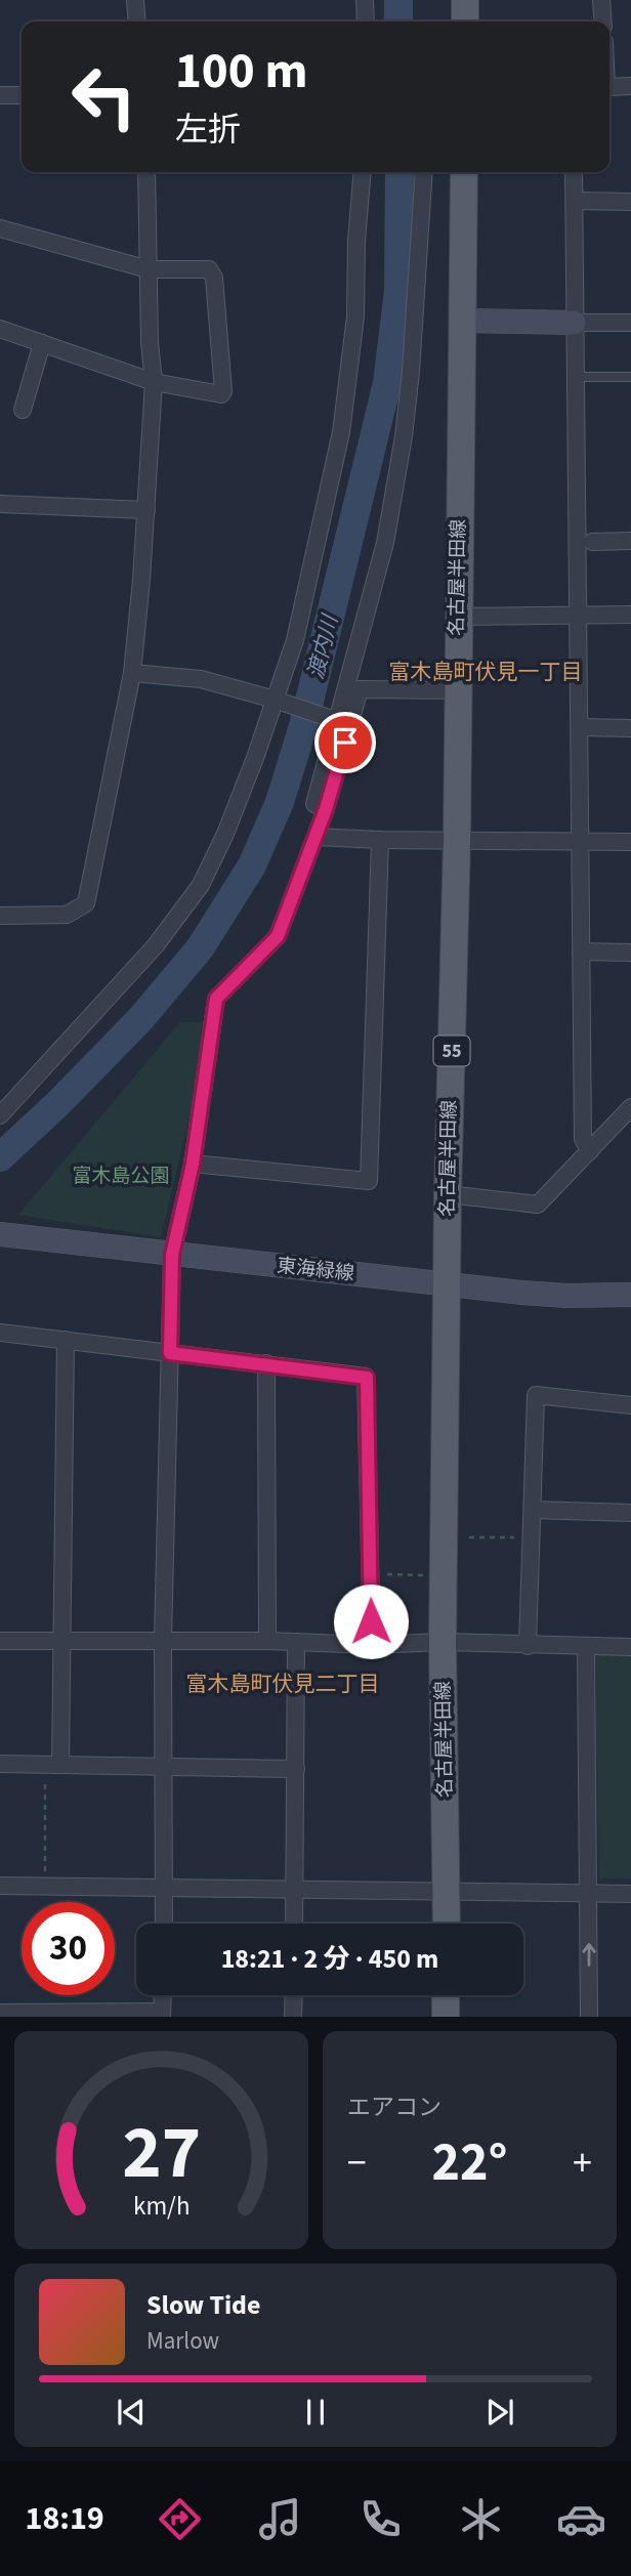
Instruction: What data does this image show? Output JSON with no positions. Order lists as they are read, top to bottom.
{
  "streets": {
    "main road": ["名古屋半田線", "55", "東海緑線"]
  },
  "crossings": [
    ["名古屋半田線", "東海緑線"]
  ],
  "districts": ["富木島町伏見一丁目", "富木島町伏見二丁目"],
  "water": ["渡内川"],
  "parks": ["富木島公園"],
  "page": {
    "turn": ["100 m", "左折"],
    "limit": "30",
    "trip": "18:21 · 2 分 · 450 m",
    "tile": "エアコン",
    "heat": ["−", "22°", "+"],
    "song": ["Slow Tide", "Marlow"],
    "tabs": "18:19",
    "gauge": ["27", "km/h"]
  }
}
